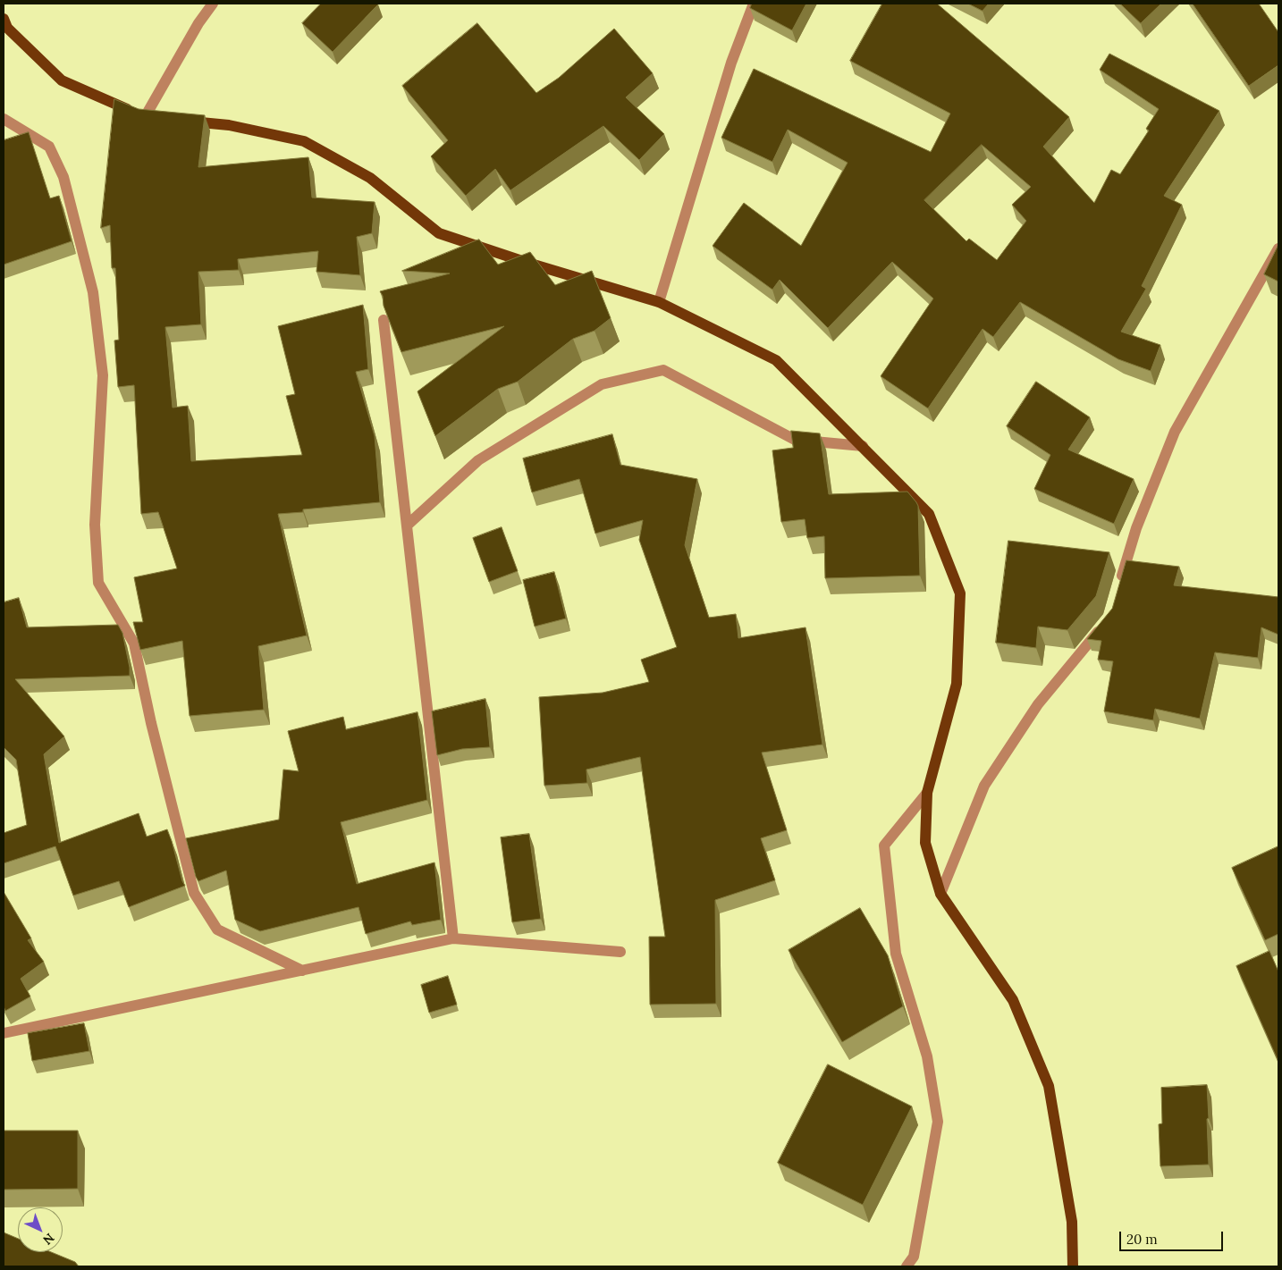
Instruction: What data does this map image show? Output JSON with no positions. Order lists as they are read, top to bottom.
{
  "scale_bar": "20 m",
  "north": "bottom right"
}
